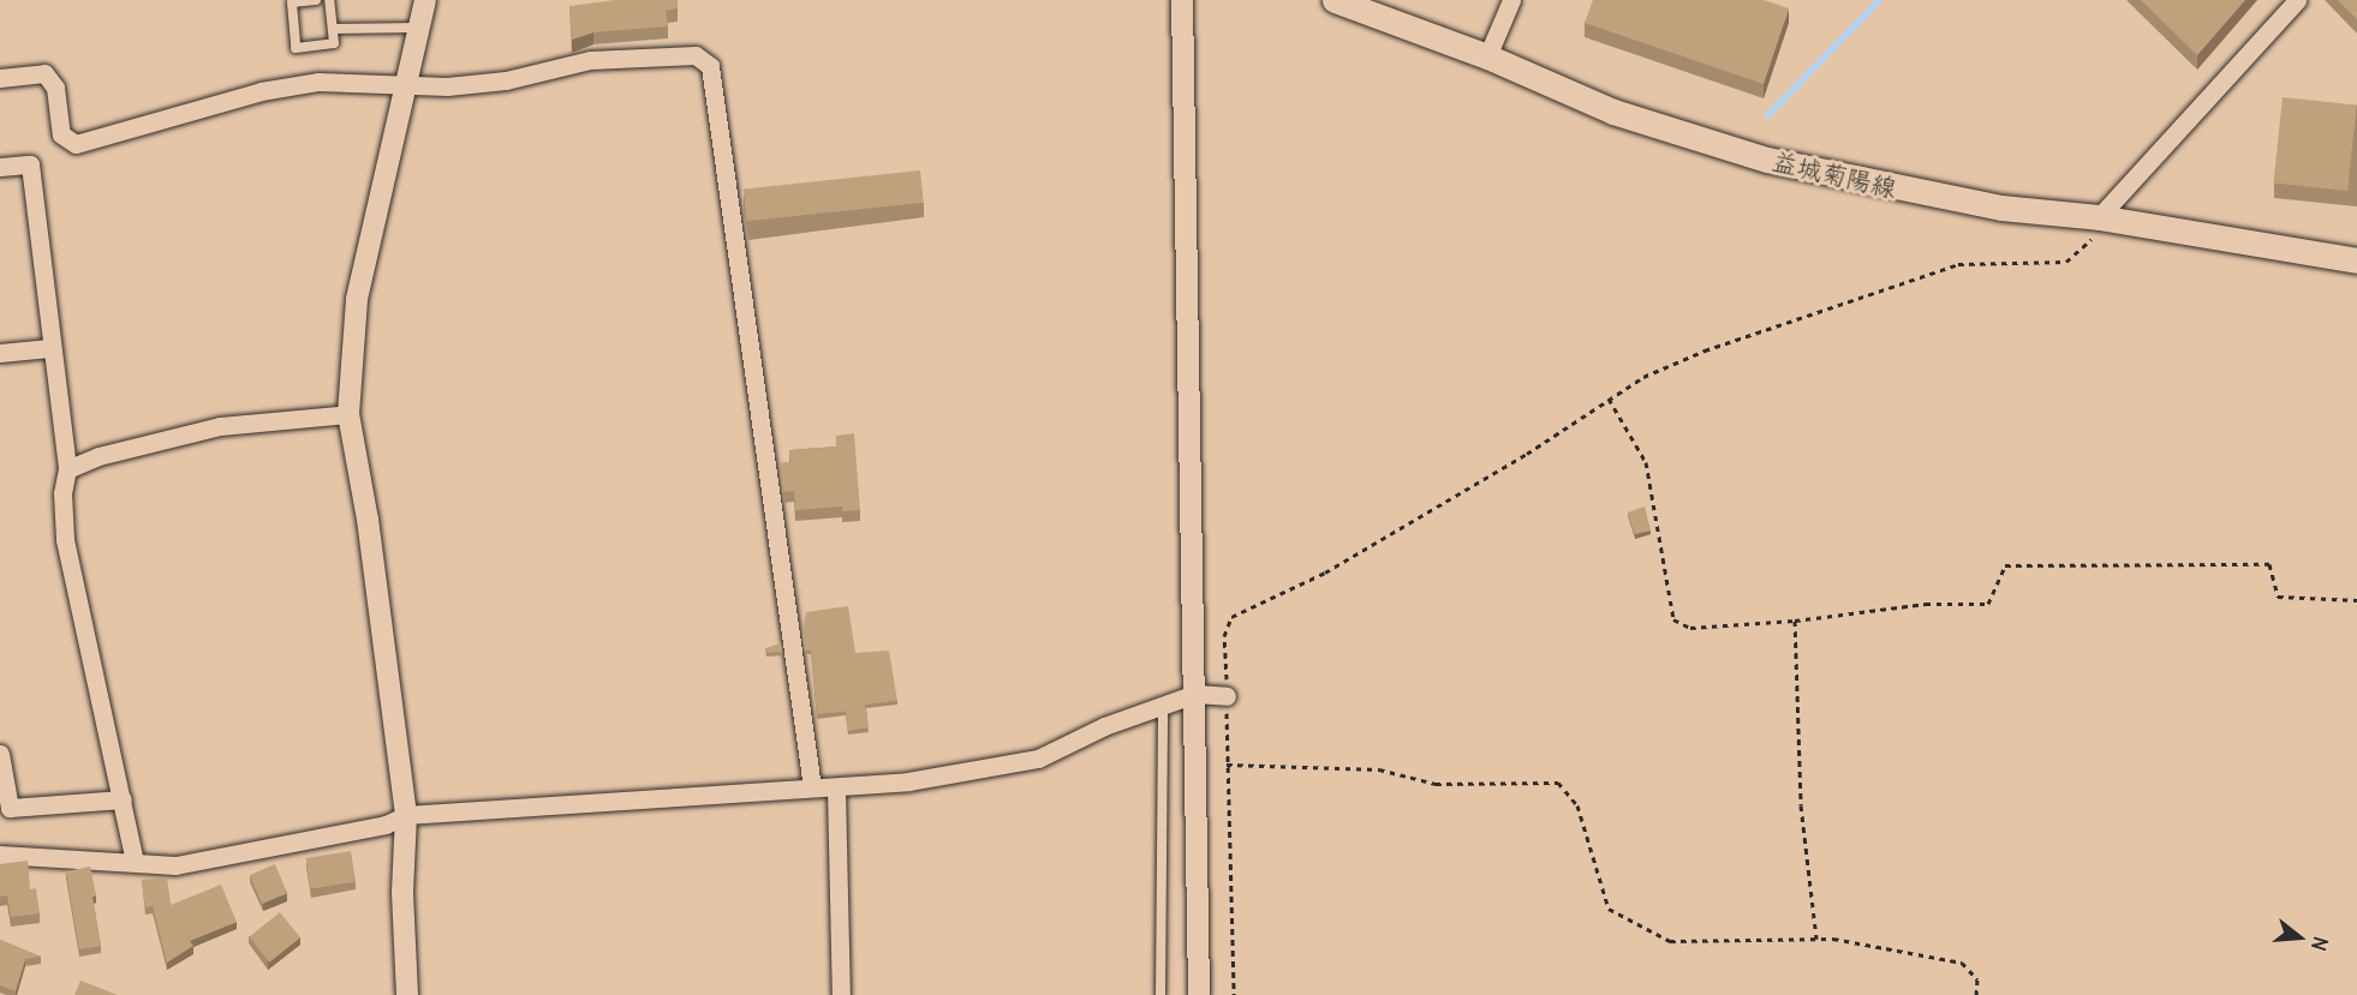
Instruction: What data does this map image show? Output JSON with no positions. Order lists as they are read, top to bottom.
{
  "streets": {
    "main road": ["益城菊陽線"]
  },
  "north": "right"
}
